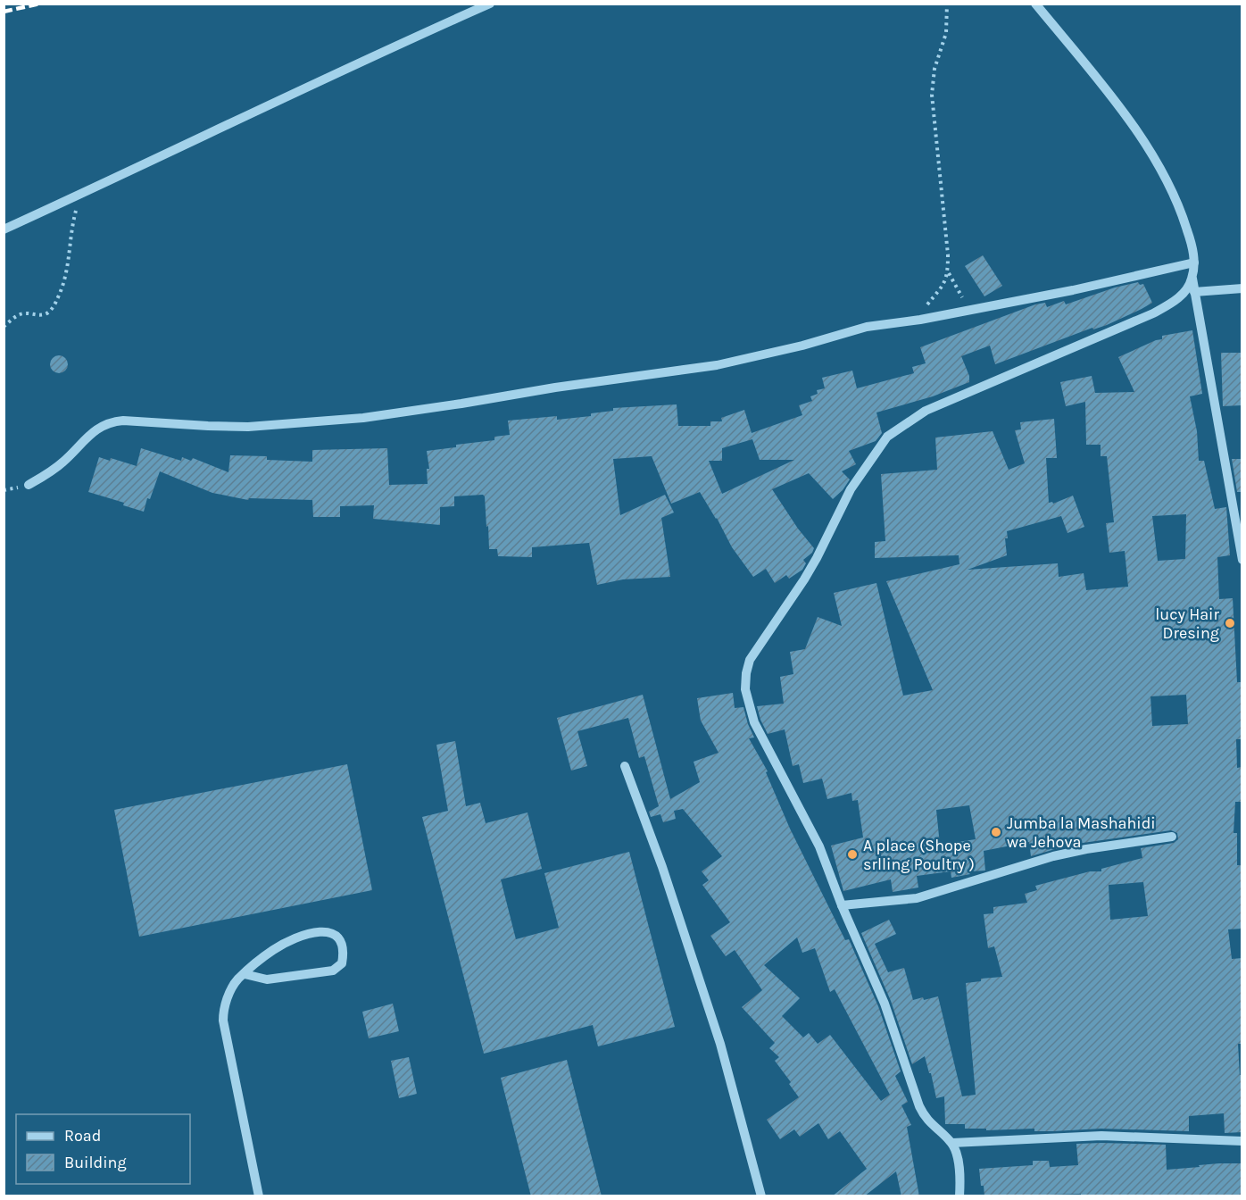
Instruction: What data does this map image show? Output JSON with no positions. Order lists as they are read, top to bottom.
{
  "places": ["lucy Hair Dresing", "Jumba la Mashahidi wa Jehova", "A place (Shope srlling Poultry )"],
  "legend": ["Road", "Building"]
}
